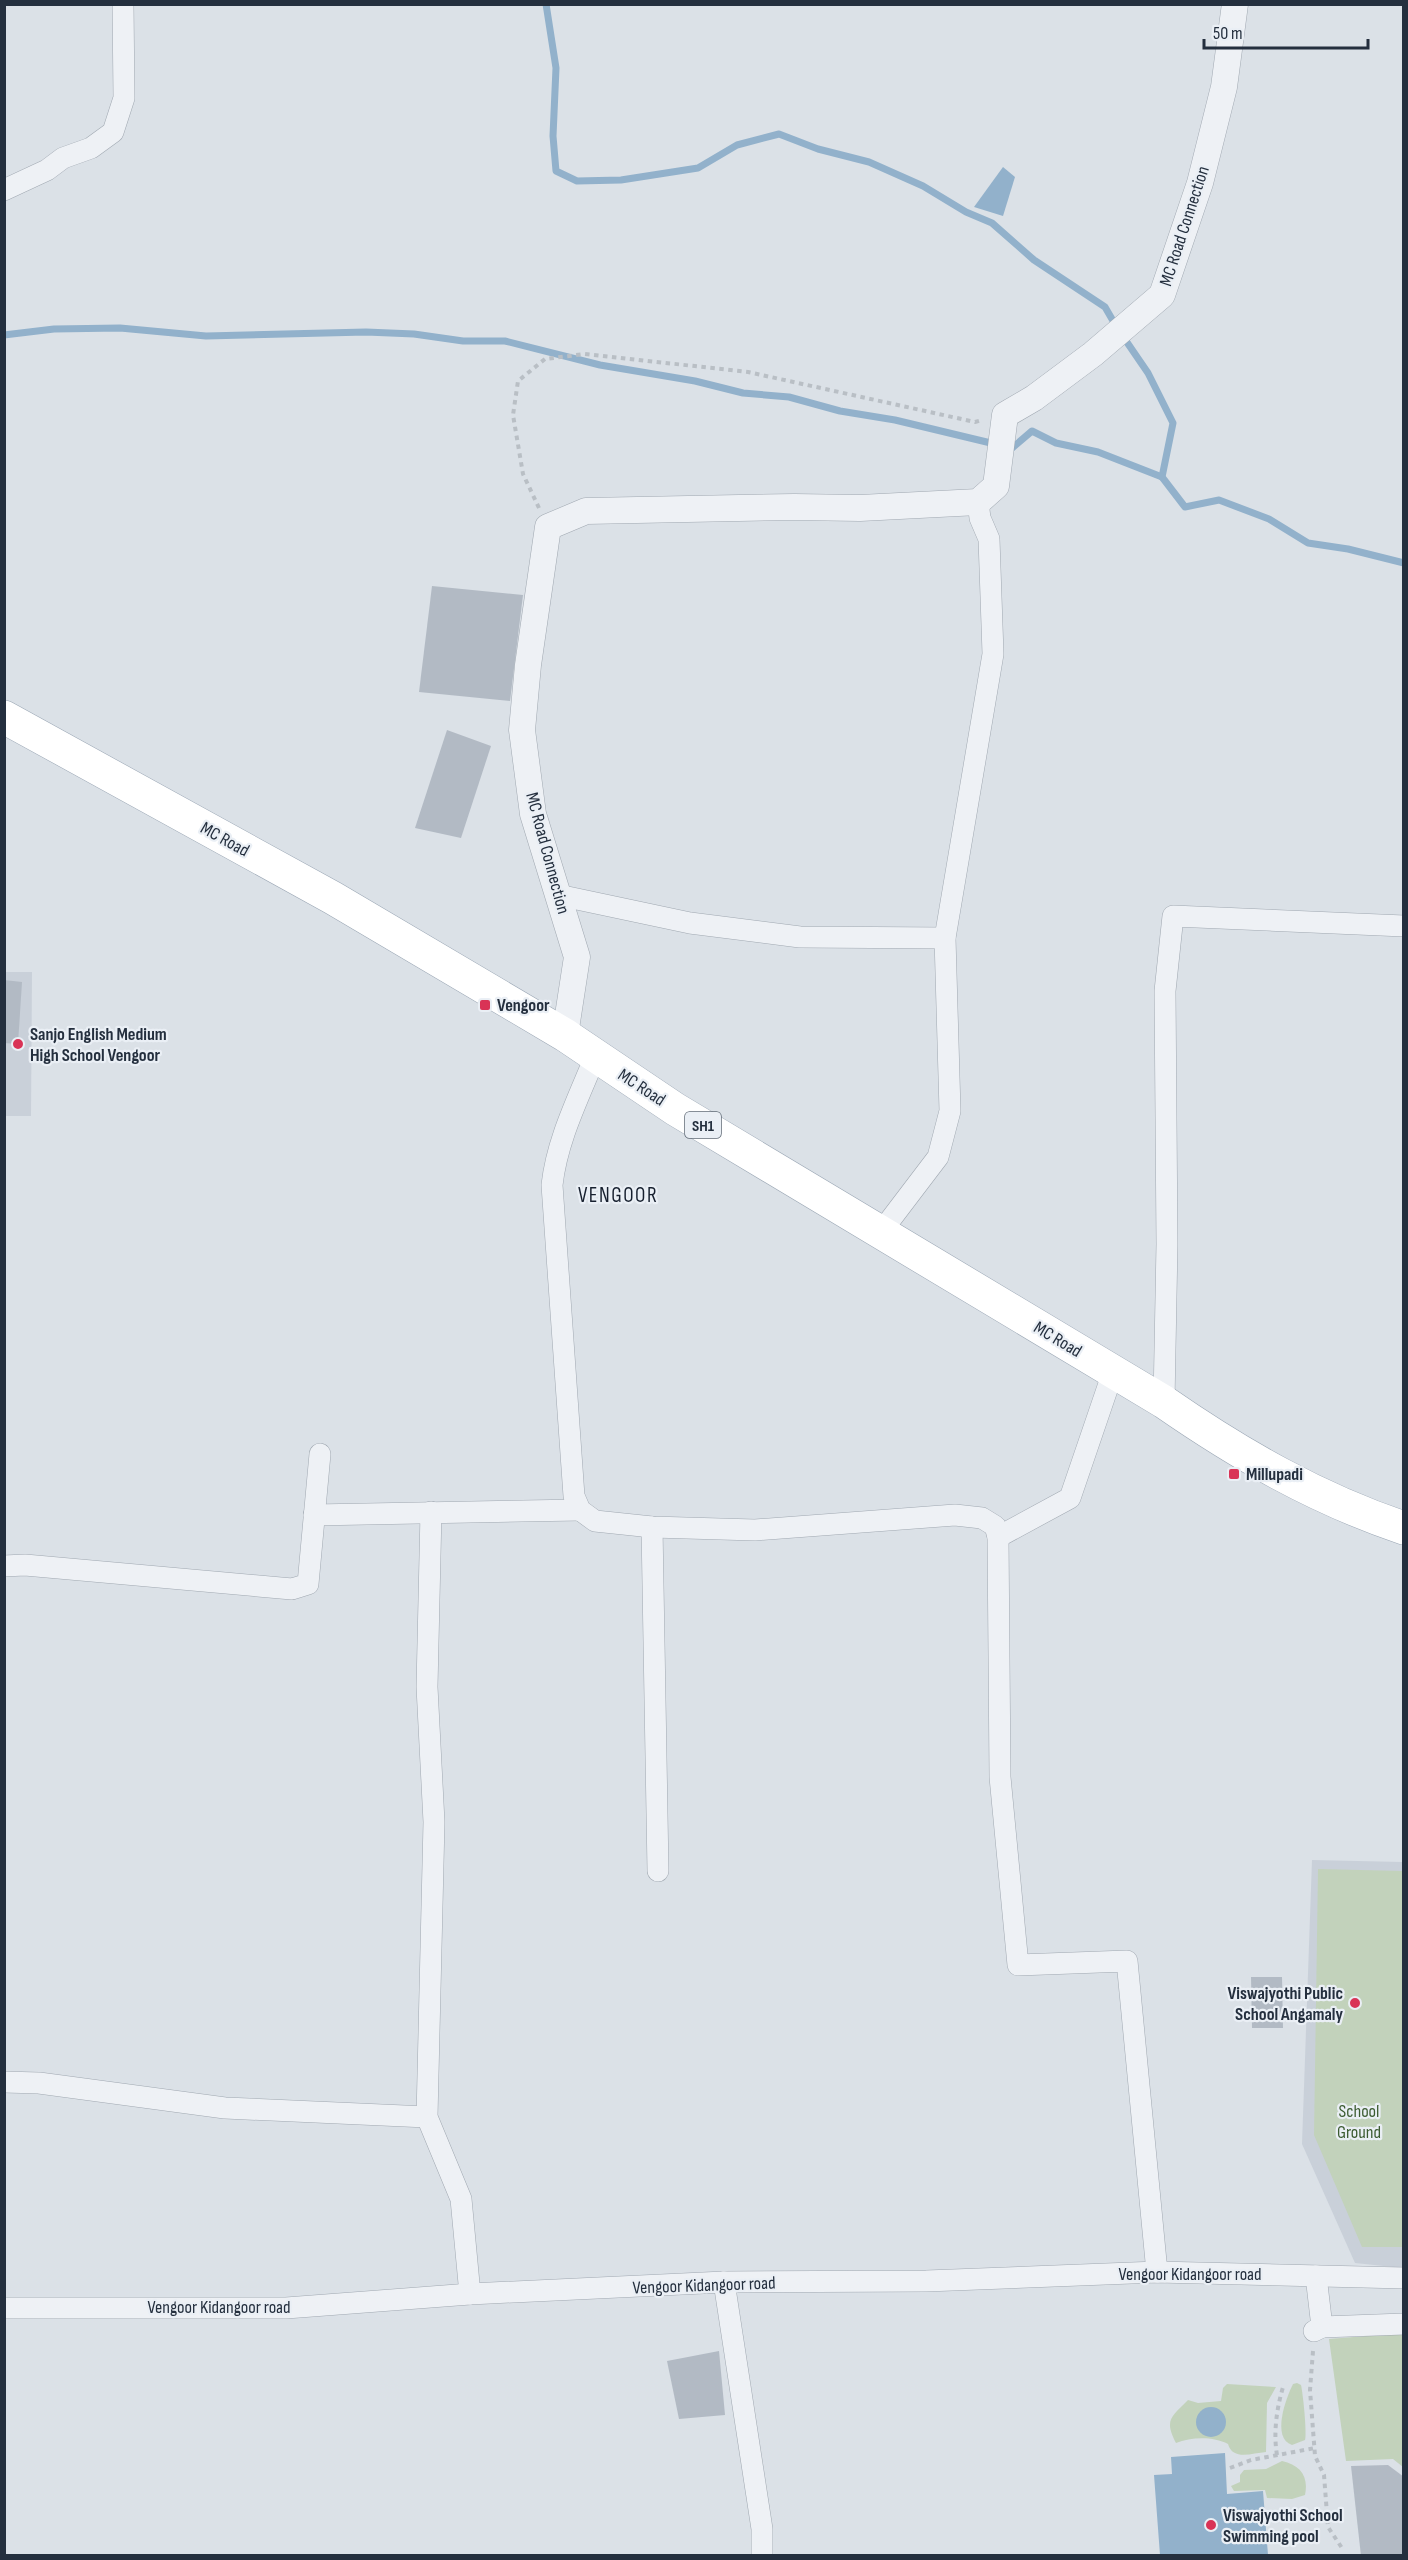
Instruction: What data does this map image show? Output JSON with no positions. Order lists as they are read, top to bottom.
{
  "streets": {
    "main road": ["MC Road", "SH1"],
    "street": ["MC Road Connection", "Vengoor Kidangoor road"]
  },
  "crossings": [
    ["MC Road Connection", "MC Road"]
  ],
  "districts": ["VENGOOR"],
  "parks": ["School Ground"],
  "places": {
    "transit": ["Vengoor", "Millupadi"],
    "other": ["Sanjo English Medium High School Vengoor", "Viswajyothi Public School Angamaly", "Viswajyothi School Swimming pool"]
  },
  "scale_bar": "50 m"
}
